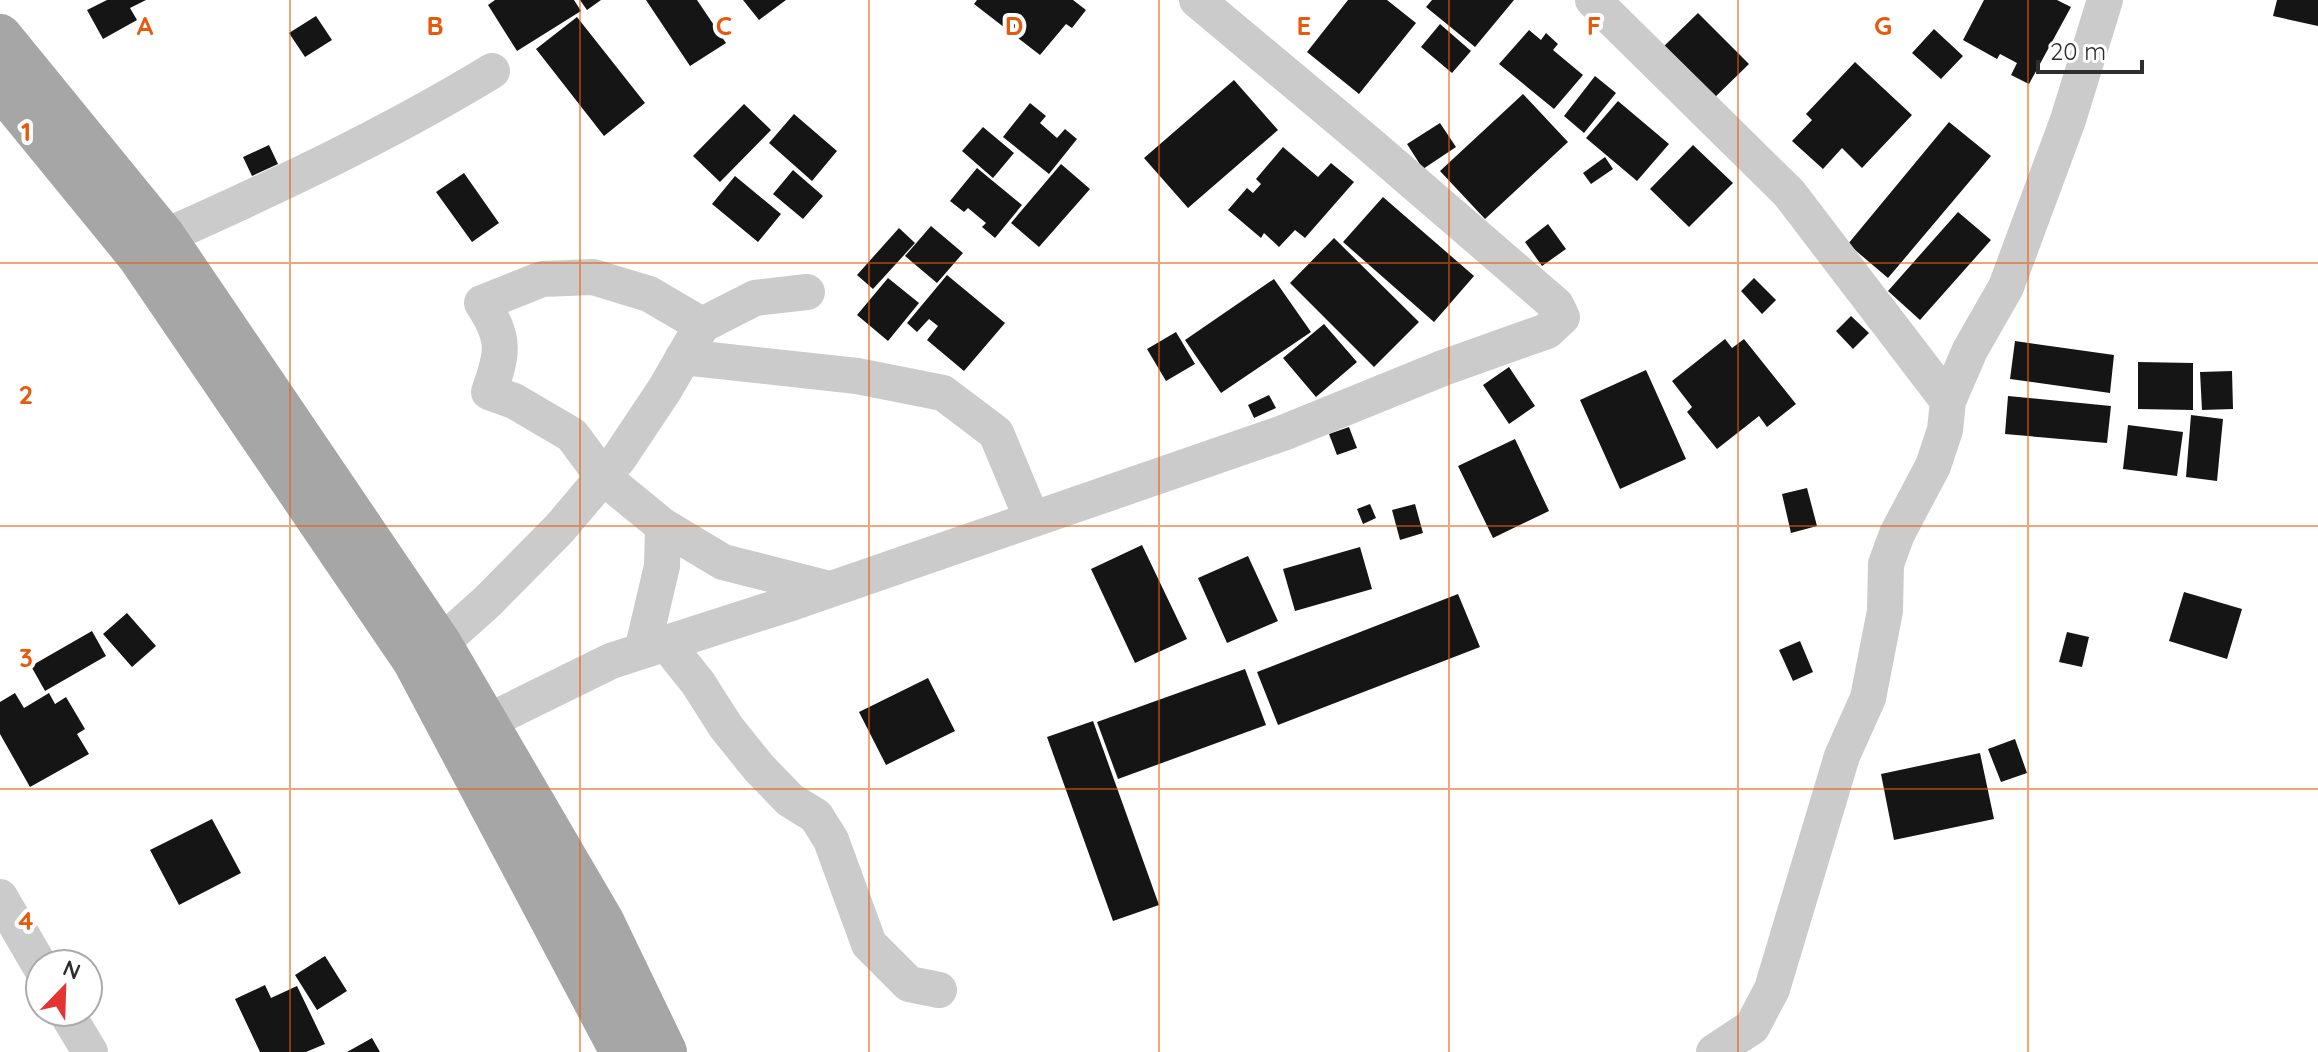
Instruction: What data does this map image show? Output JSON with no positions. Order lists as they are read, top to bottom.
{
  "scale_bar": "20 m",
  "north": "top right",
  "grid": {
    "columns": [
      "A",
      "B",
      "C",
      "D",
      "E",
      "F",
      "G"
    ],
    "rows": [
      "1",
      "2",
      "3",
      "4"
    ]
  }
}
